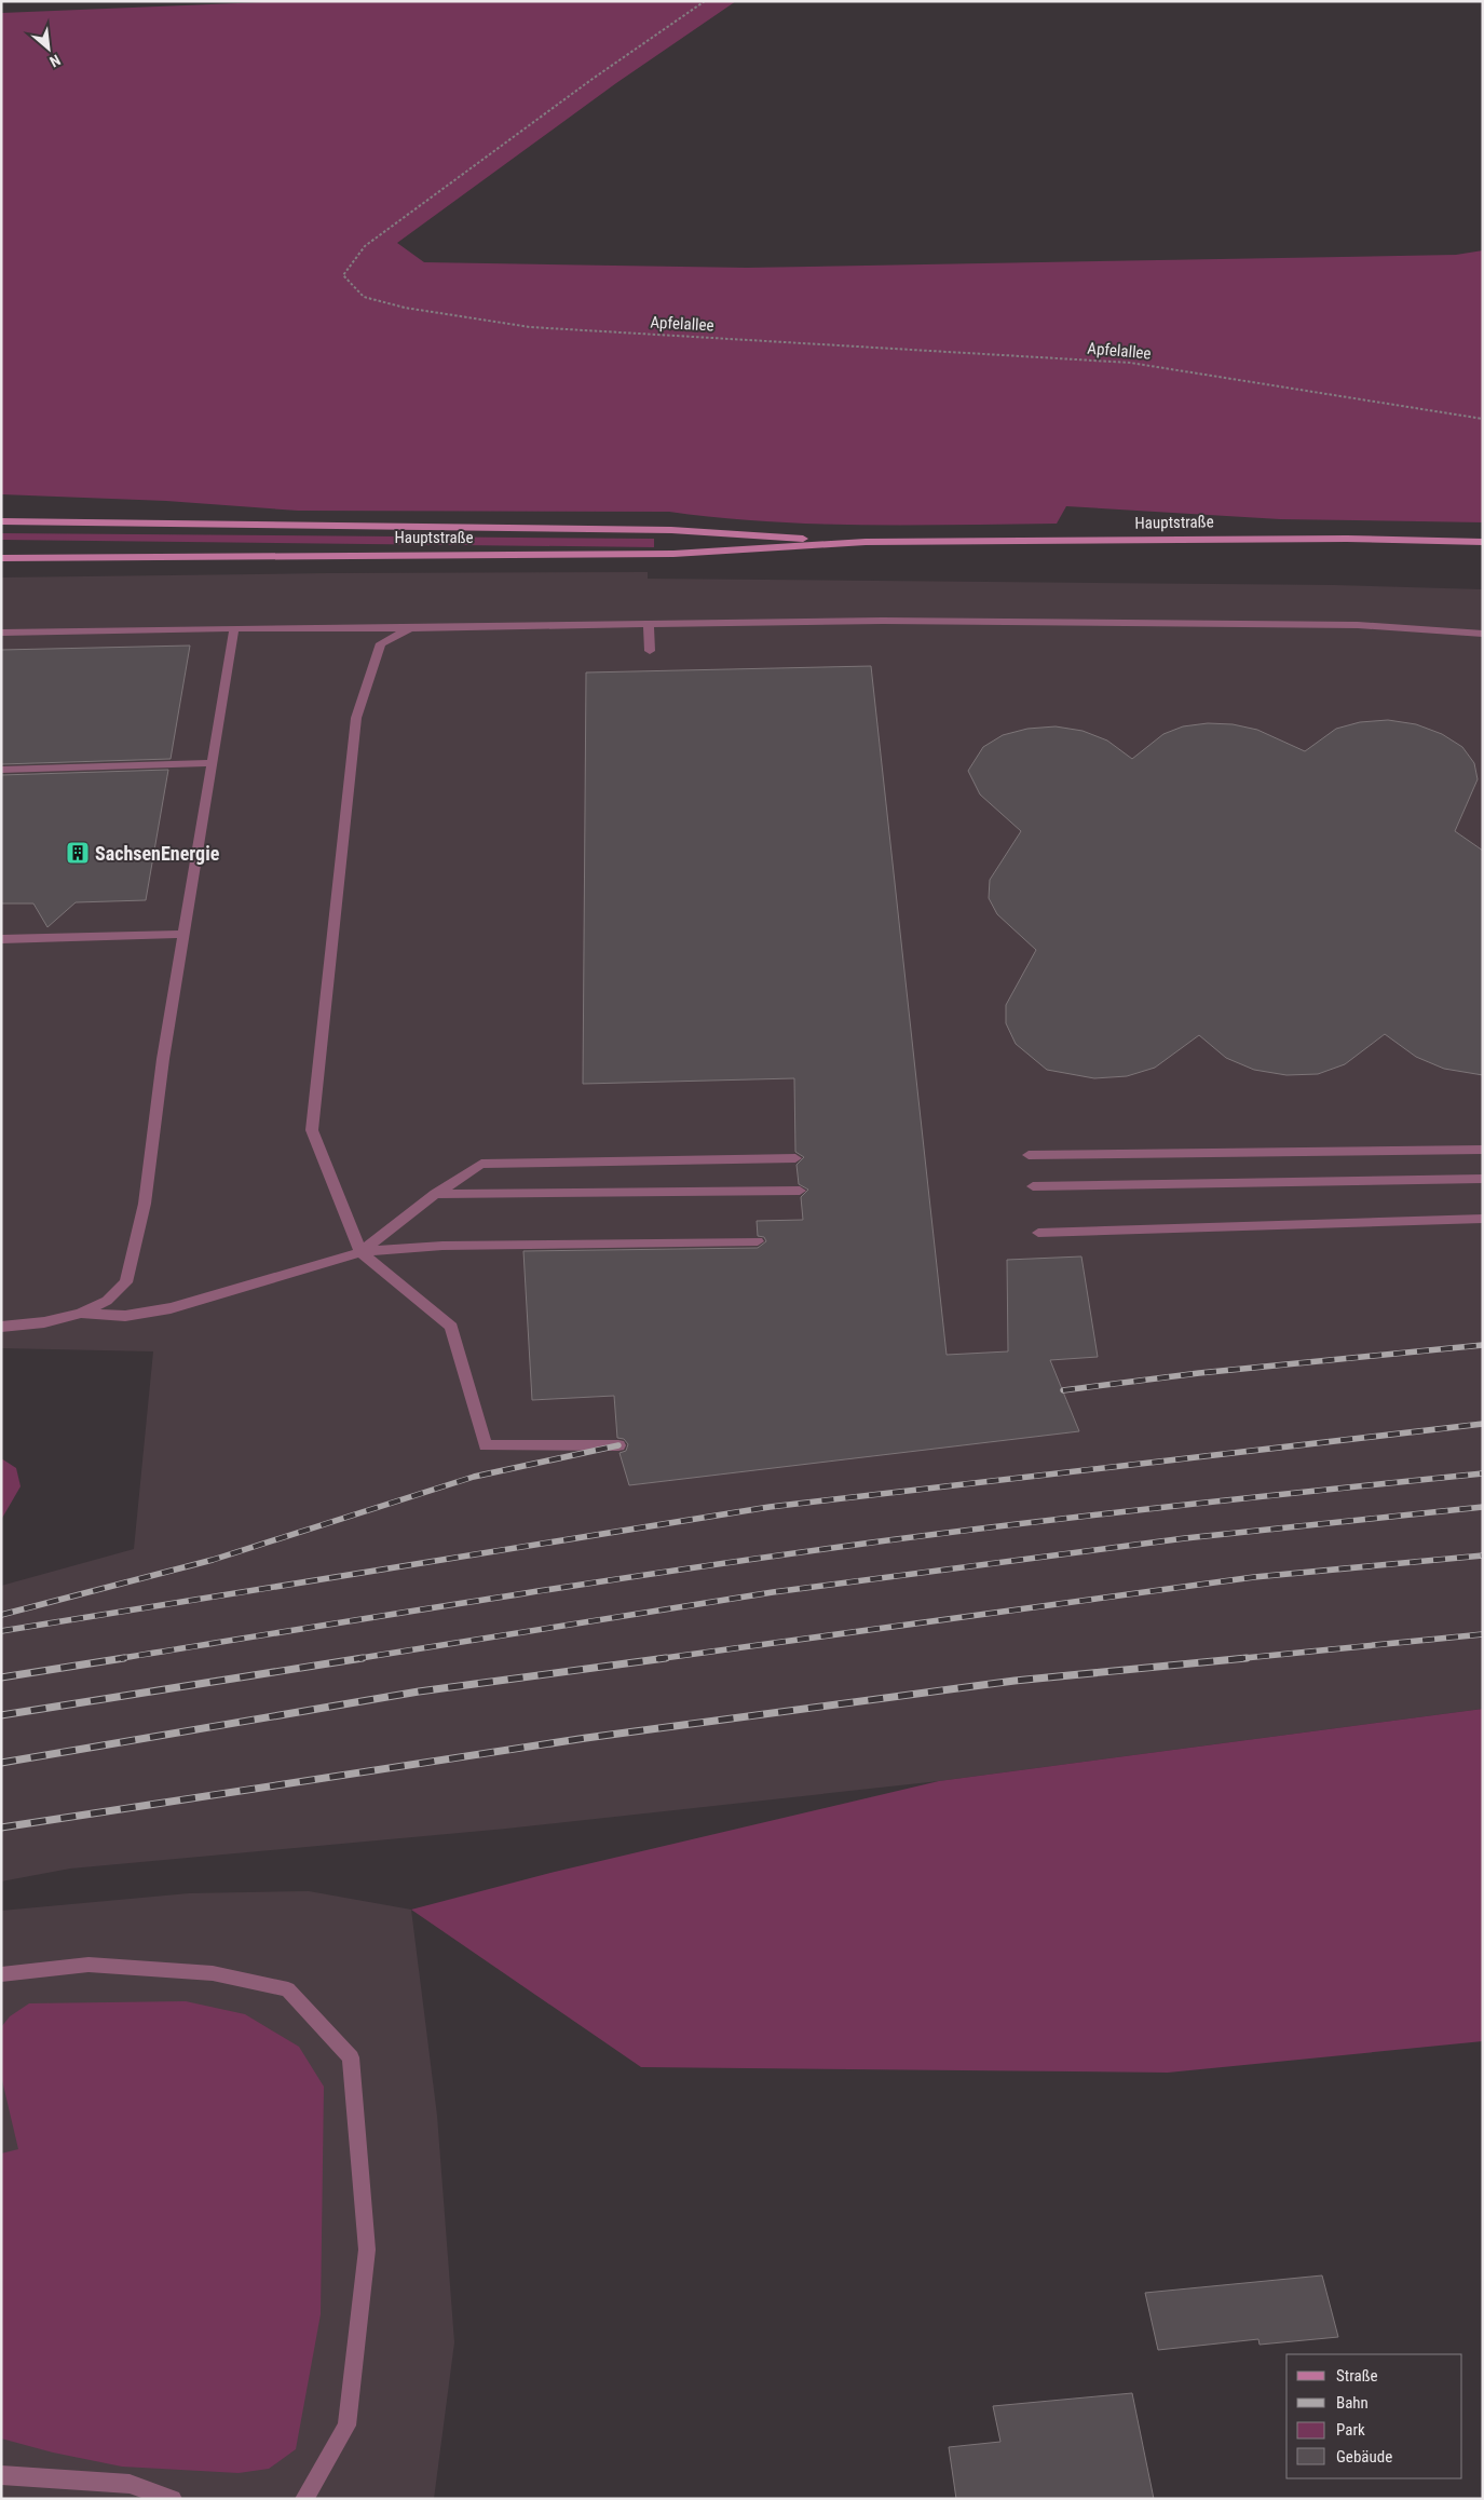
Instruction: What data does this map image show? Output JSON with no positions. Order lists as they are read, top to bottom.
{
  "streets": {
    "main road": ["Hauptstraße"],
    "path": ["Apfelallee"]
  },
  "places": {
    "building": ["SachsenEnergie"]
  },
  "legend": [
    "Straße",
    "Bahn",
    "Park",
    "Gebäude"
  ],
  "north": "bottom right"
}
